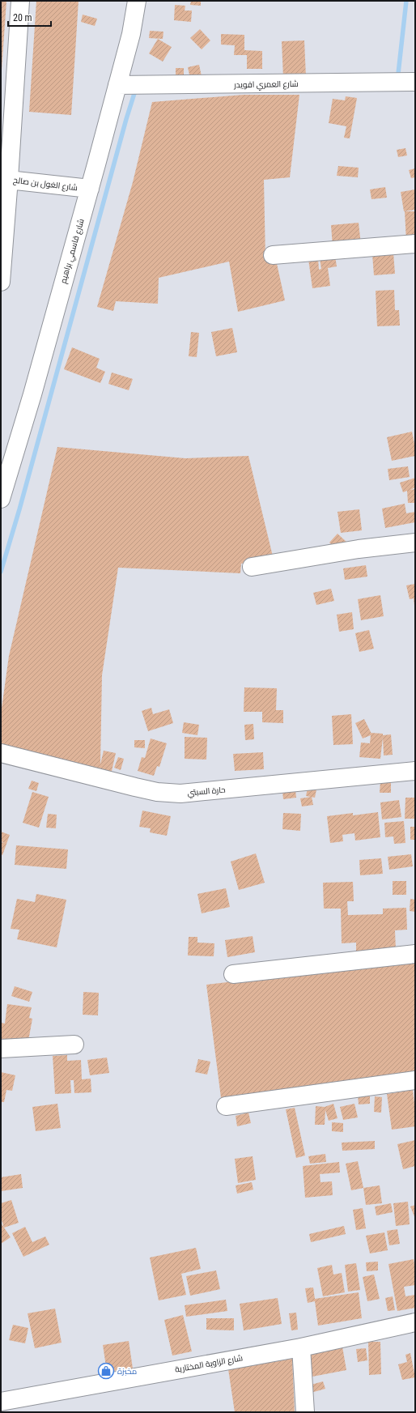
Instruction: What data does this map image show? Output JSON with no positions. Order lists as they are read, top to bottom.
{
  "streets": {
    "street": [
      "شارع العمري اقويدر",
      "شارع الغول بن صالح",
      "شارع قاسمي براهيم",
      "حارة السبتي",
      "شارع الزاوية المختارية"
    ]
  },
  "crossings": [
    ["شارع العمري اقويدر", "شارع قاسمي براهيم"],
    ["شارع الغول بن صالح", "شارع قاسمي براهيم"]
  ],
  "places": {
    "shop": ["مخبزة"]
  },
  "scale_bar": "20 m"
}
